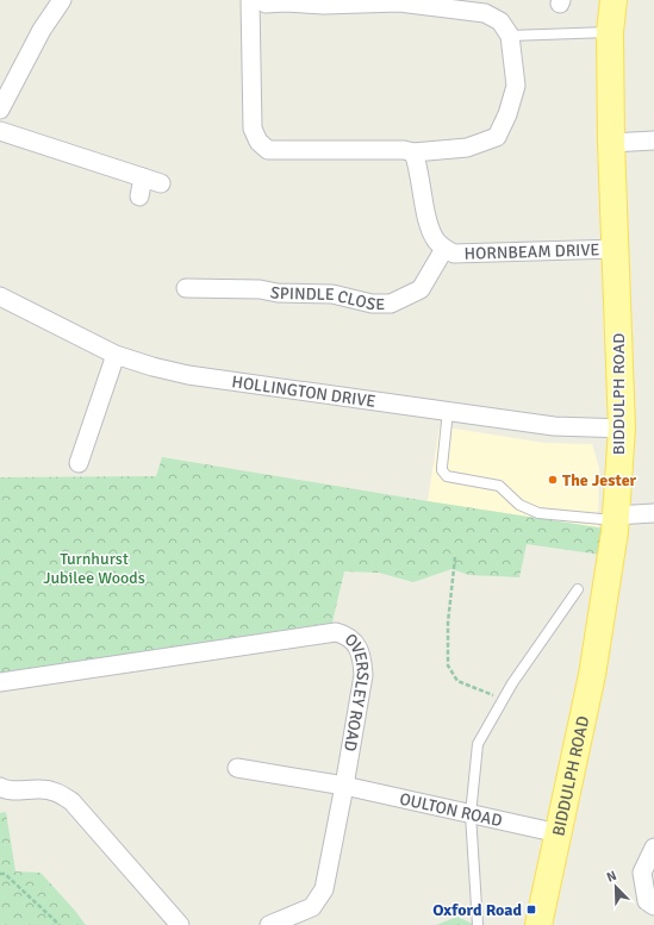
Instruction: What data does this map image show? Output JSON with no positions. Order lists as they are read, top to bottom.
{
  "streets": {
    "main road": ["BIDDULPH ROAD"],
    "street": [
      "HORNBEAM DRIVE",
      "SPINDLE CLOSE",
      "HOLLINGTON DRIVE",
      "OVERSLEY ROAD",
      "OULTON ROAD"
    ]
  },
  "crossings": [
    ["HORNBEAM DRIVE", "SPINDLE CLOSE"],
    ["HORNBEAM DRIVE", "BIDDULPH ROAD"],
    ["HOLLINGTON DRIVE", "BIDDULPH ROAD"],
    ["BIDDULPH ROAD", "OULTON ROAD"],
    ["OVERSLEY ROAD", "OULTON ROAD"]
  ],
  "parks": ["Turnhurst Jubilee Woods"],
  "places": {
    "other": ["The Jester"],
    "transit": ["Oxford Road"]
  },
  "north": "top left"
}
